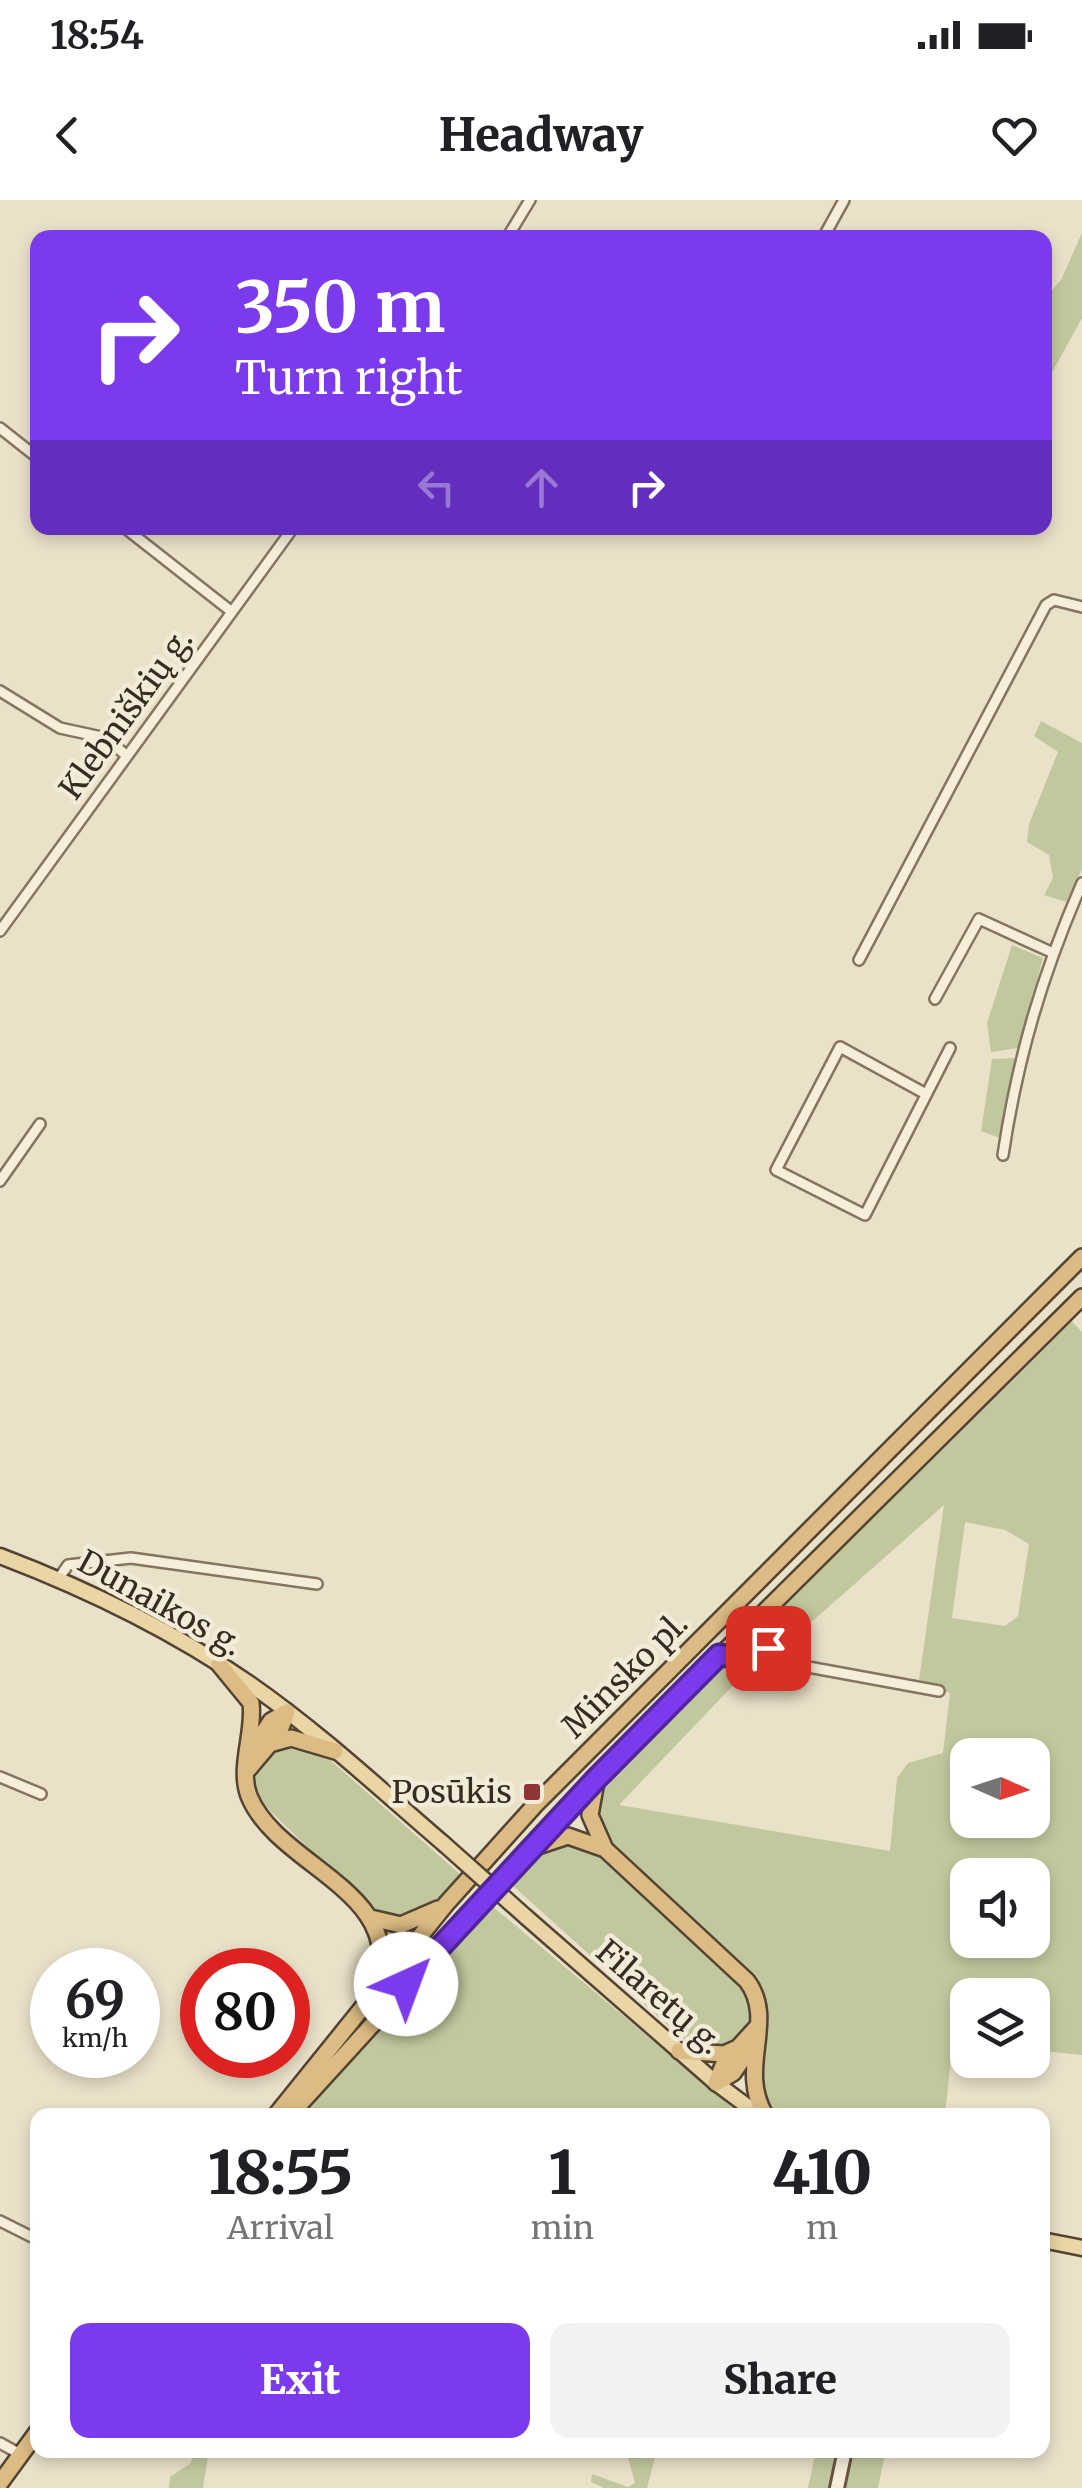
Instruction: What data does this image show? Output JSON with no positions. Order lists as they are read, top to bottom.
{
  "streets": {
    "highway": ["Minsko pl."],
    "main road": ["Dunaikos g.", "Filaretų g."],
    "street": ["Klebniškių g."]
  },
  "crossings": [
    ["Dunaikos g.", "Filaretų g."]
  ],
  "places": {
    "transit": ["Posūkis"]
  },
  "north": "right",
  "page": {
    "status": "18:54",
    "header": "Headway",
    "turn": ["350 m", "Turn right"],
    "speed": "69 km/h",
    "limit": "80",
    "eta": [
      "18:55",
      "Arrival",
      "1",
      "min",
      "410",
      "m"
    ],
    "buttons": ["Exit", "Share"]
  }
}
